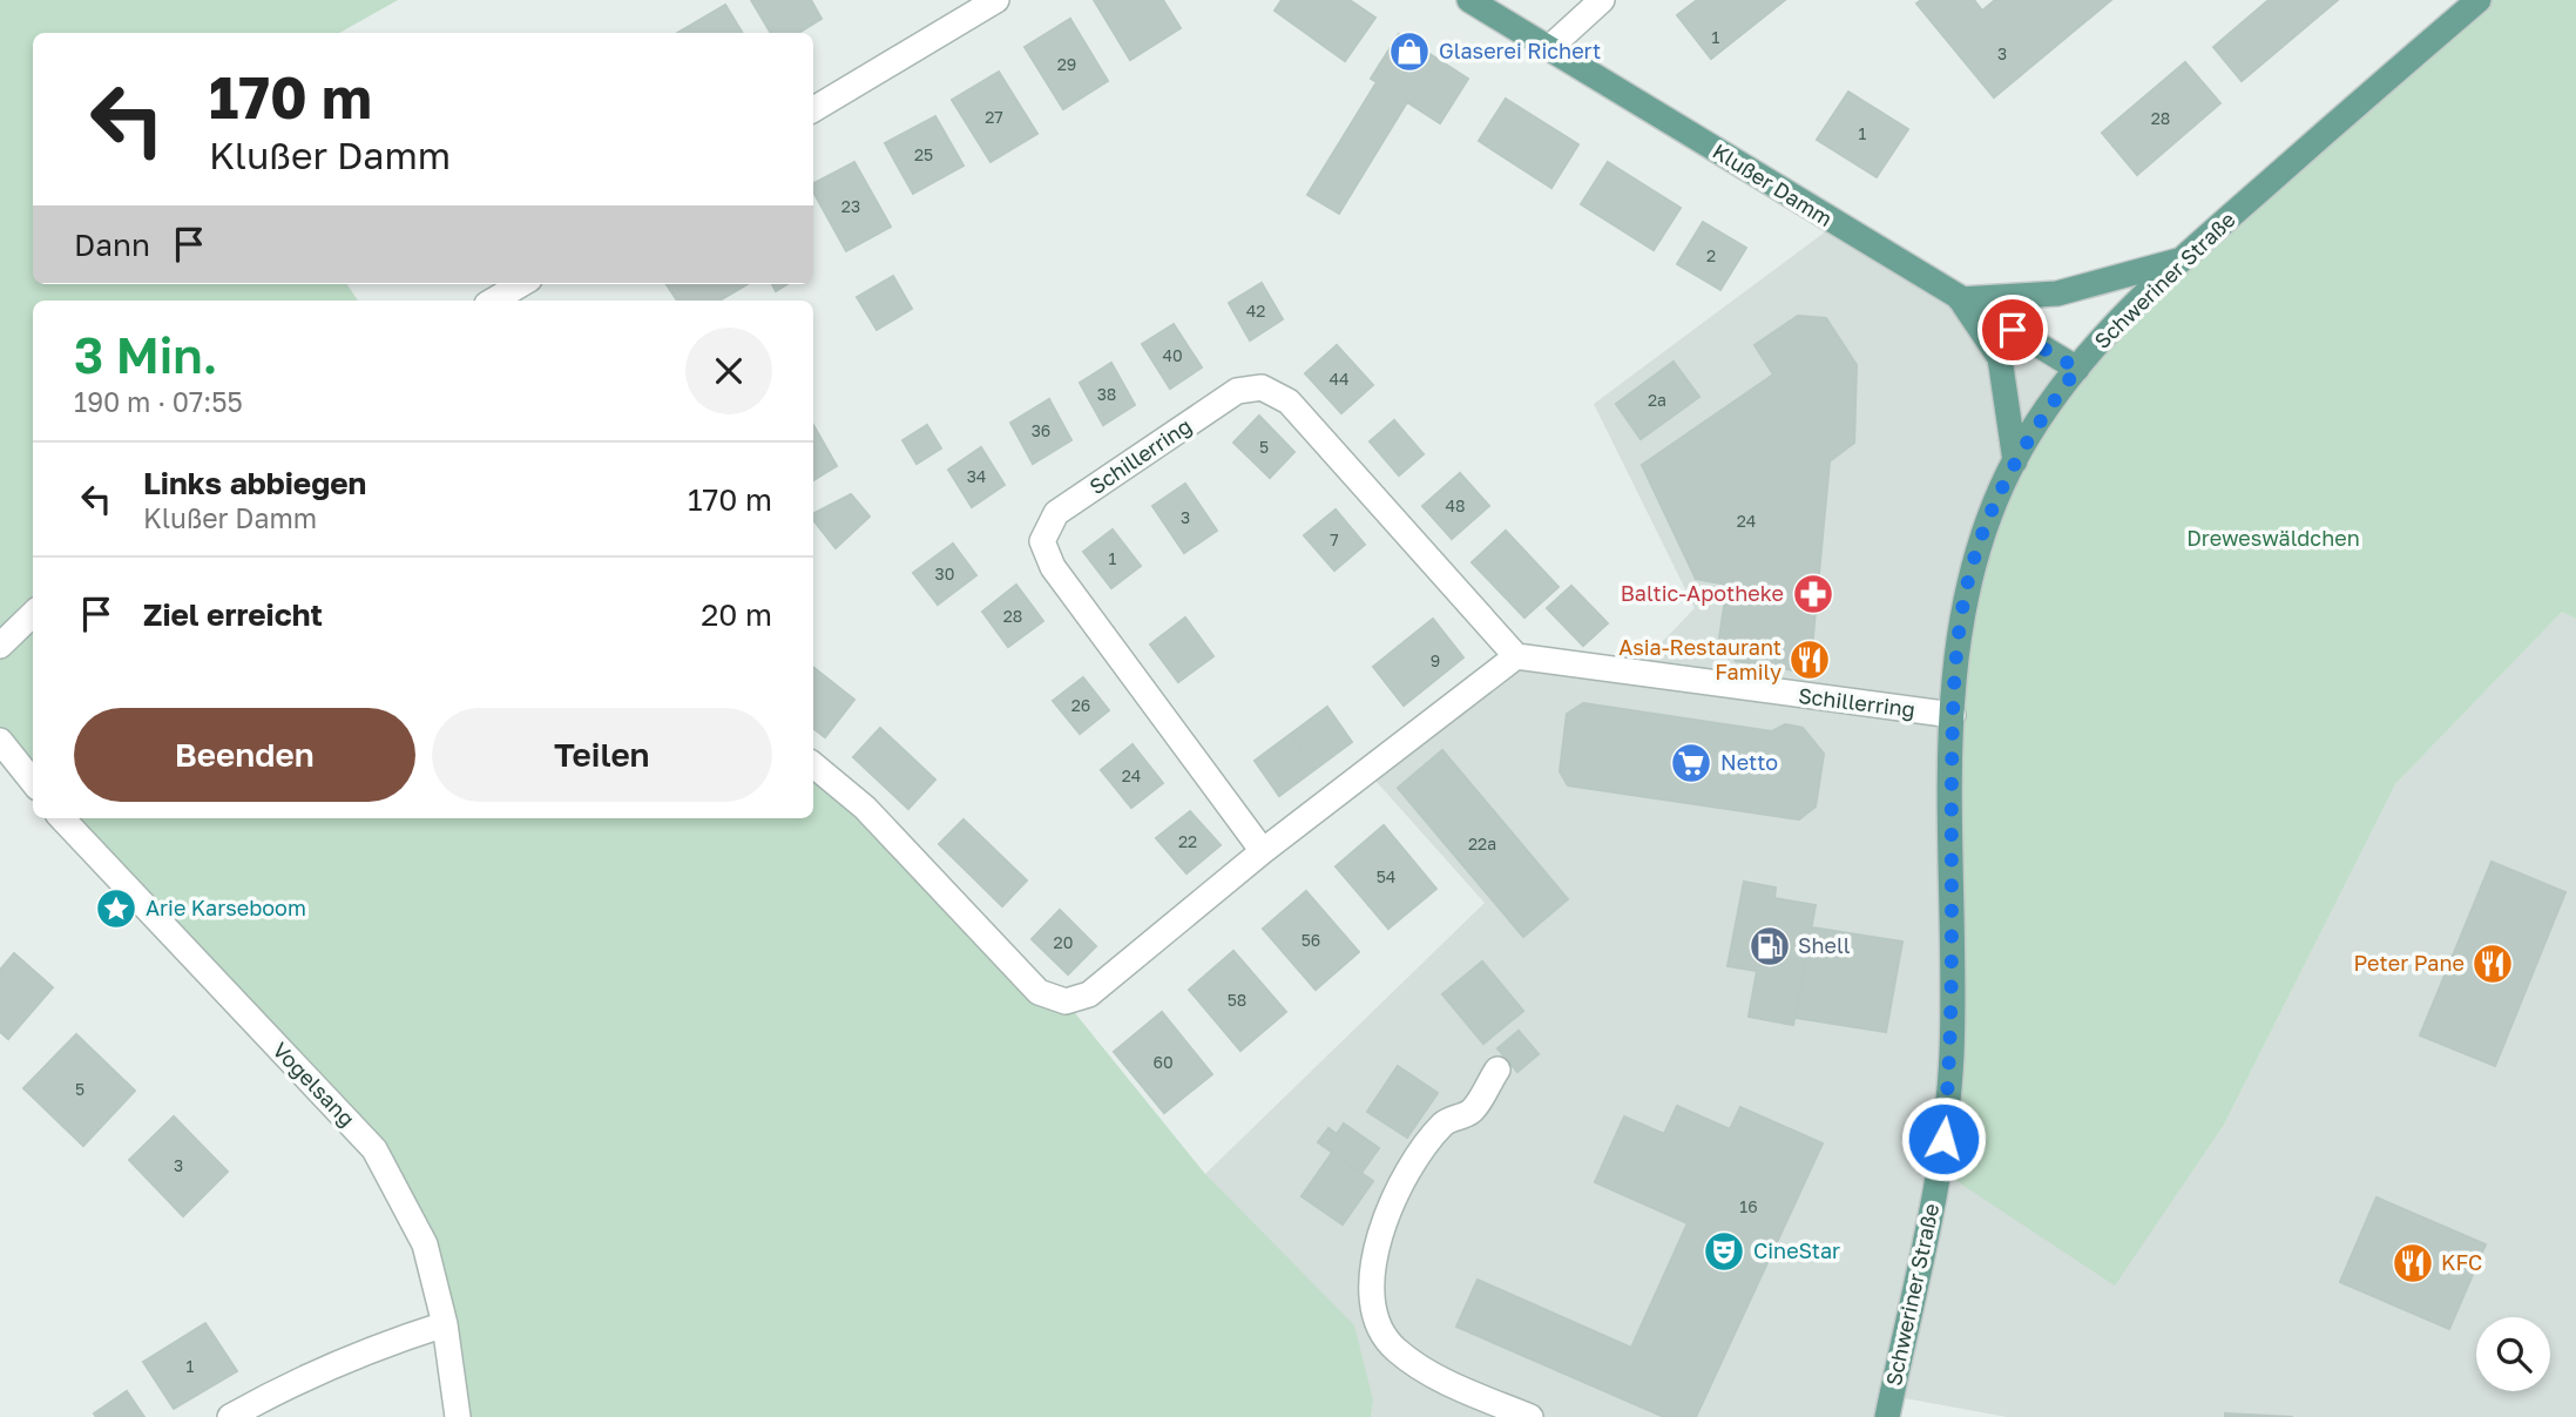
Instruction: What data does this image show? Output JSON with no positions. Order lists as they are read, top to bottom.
{
  "streets": {
    "main road": ["Klußer Damm", "Schweriner Straße"],
    "street": ["Schillerring", "Vogelsang"]
  },
  "crossings": [
    ["Klußer Damm", "Schweriner Straße"],
    ["Schweriner Straße", "Schillerring"]
  ],
  "parks": ["Dreweswäldchen"],
  "places": {
    "shop": ["Glaserei Richert"],
    "pharmacy": ["Baltic-Apotheke"],
    "restaurant": ["Asia-Restaurant Family", "Peter Pane", "KFC"],
    "supermarket": ["Netto"],
    "place": ["Arie Karseboom"],
    "fuel station": ["Shell"],
    "theatre": ["CineStar"]
  },
  "house_numbers": [
    "1",
    "3",
    "29",
    "27",
    "28",
    "1",
    "25",
    "23",
    "2",
    "42",
    "40",
    "44",
    "38",
    "2a",
    "36",
    "5",
    "34",
    "48",
    "3",
    "24",
    "7",
    "1",
    "30",
    "28",
    "9",
    "26",
    "24",
    "22",
    "22a",
    "54",
    "56",
    "20",
    "58",
    "60",
    "5",
    "3",
    "16",
    "1"
  ],
  "page": {
    "turn": ["170 m", "Klußer Damm"],
    "then": "Dann",
    "heading": ["3 Min.", "190 m · 07:55"],
    "list": [
      {
        "name": "Links abbiegen",
        "note": "Klußer Damm",
        "value": "170 m"
      },
      {
        "name": "Ziel erreicht",
        "value": "20 m"
      }
    ],
    "buttons": ["Beenden", "Teilen"]
  }
}
